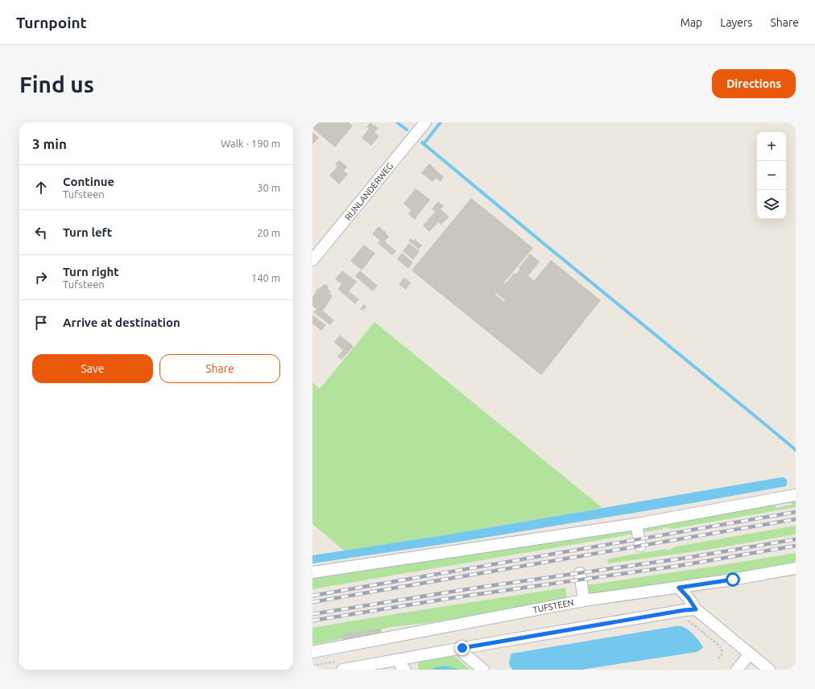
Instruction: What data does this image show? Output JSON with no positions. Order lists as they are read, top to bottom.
{
  "streets": {
    "street": ["RIJNLANDERWEG", "TUFSTEEN"]
  },
  "page": {
    "header": "Turnpoint",
    "nav": ["Map", "Layers", "Share"],
    "buttons": [
      "Directions",
      ["Save", "Share"]
    ],
    "title": "Find us",
    "heading": ["3 min", "Walk · 190 m"],
    "map_buttons": ["+", "−"],
    "list": [
      ["Continue", "Tufsteen", "30 m"],
      ["Turn left", "20 m"],
      ["Turn right", "Tufsteen", "140 m"],
      "Arrive at destination"
    ]
  }
}
